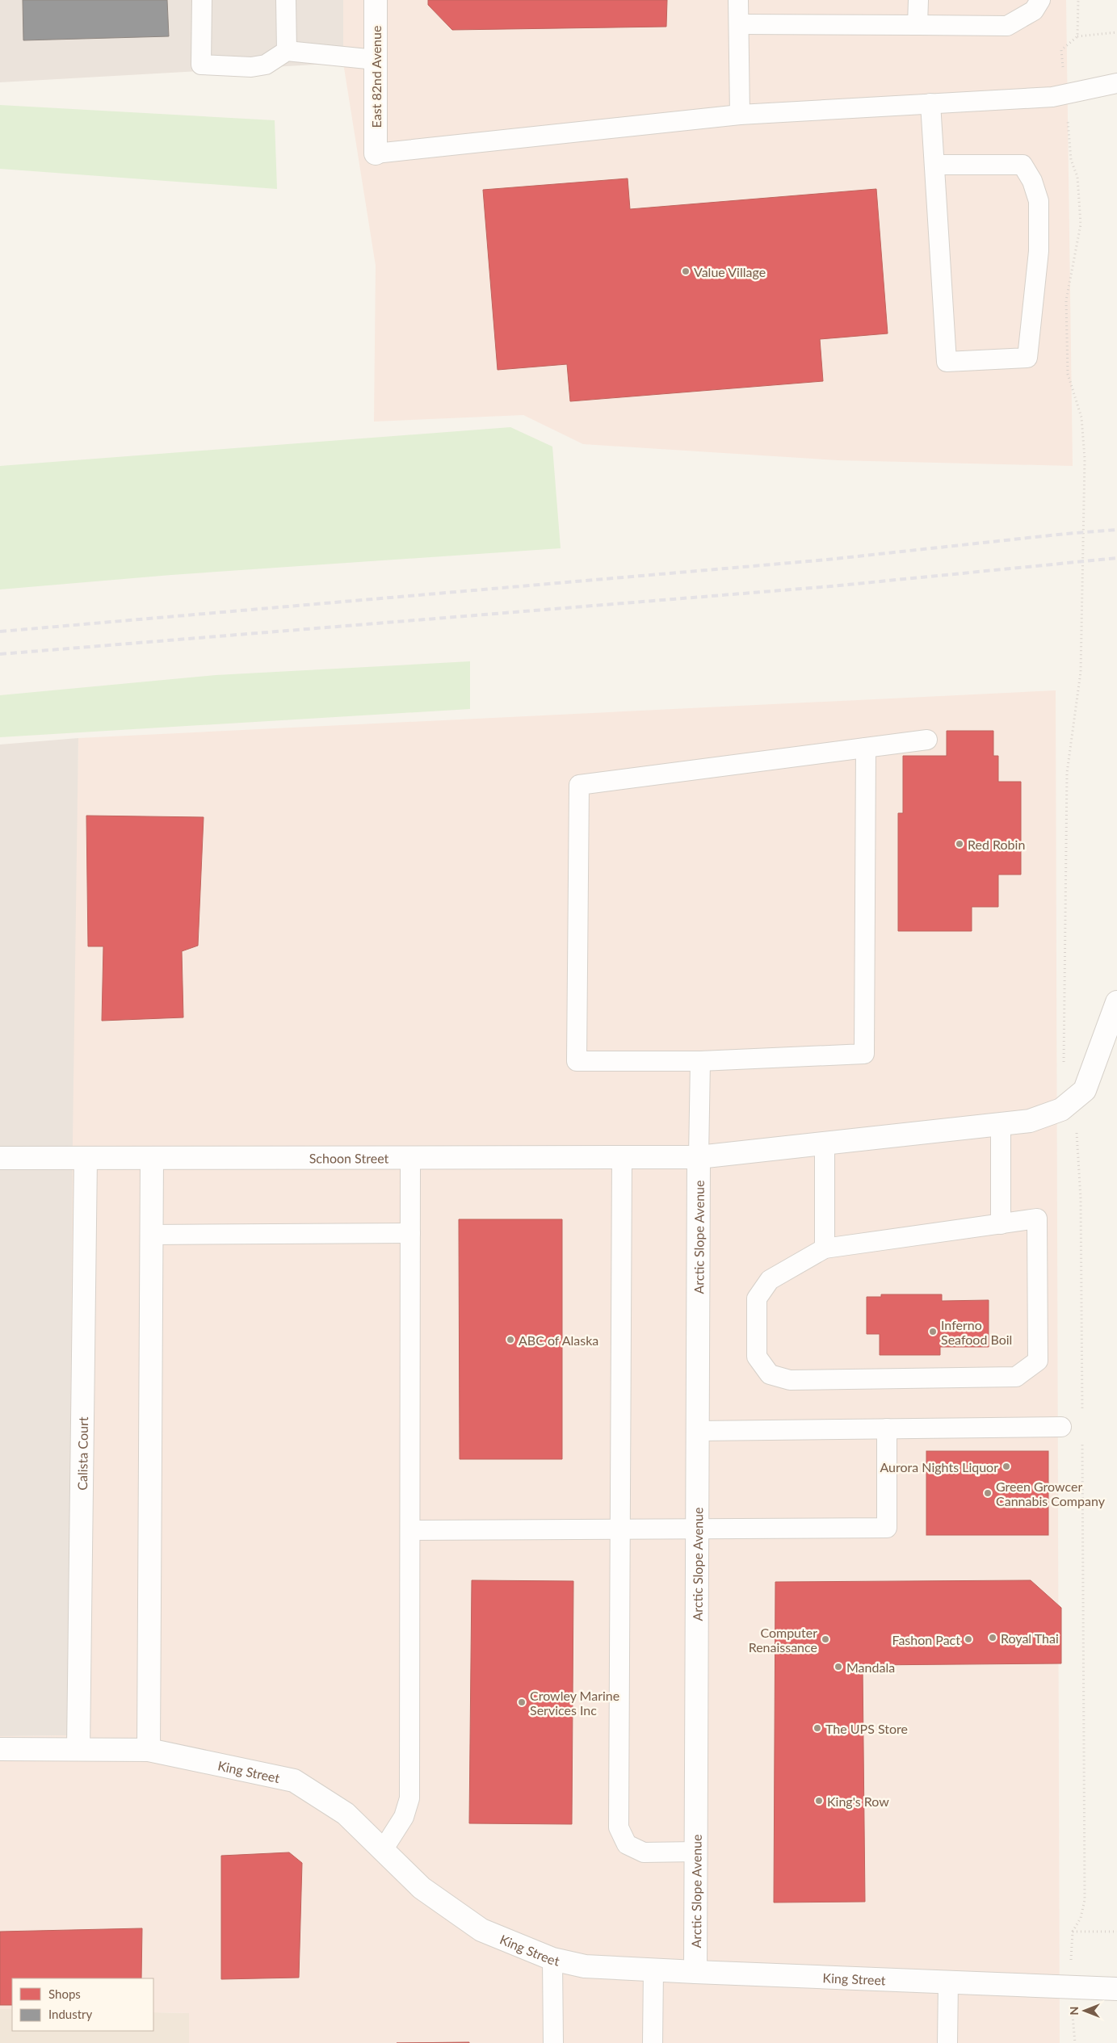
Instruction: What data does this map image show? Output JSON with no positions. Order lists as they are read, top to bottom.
{
  "streets": {
    "street": [
      "East 82nd Avenue",
      "Schoon Street",
      "Arctic Slope Avenue",
      "Calista Court",
      "King Street"
    ]
  },
  "crossings": [
    ["Schoon Street", "Arctic Slope Avenue"],
    ["Schoon Street", "Calista Court"],
    ["Arctic Slope Avenue", "King Street"],
    ["Calista Court", "King Street"]
  ],
  "places": [
    "Value Village",
    "Red Robin",
    "Inferno Seafood Boil",
    "ABC of Alaska",
    "Aurora Nights Liquor",
    "Green Growcer Cannabis Company",
    "Royal Thai",
    "Computer Renaissance",
    "Fashon Pact",
    "Mandala",
    "Crowley Marine Services Inc",
    "The UPS Store",
    "King's Row"
  ],
  "legend": ["Shops", "Industry"],
  "north": "left"
}
